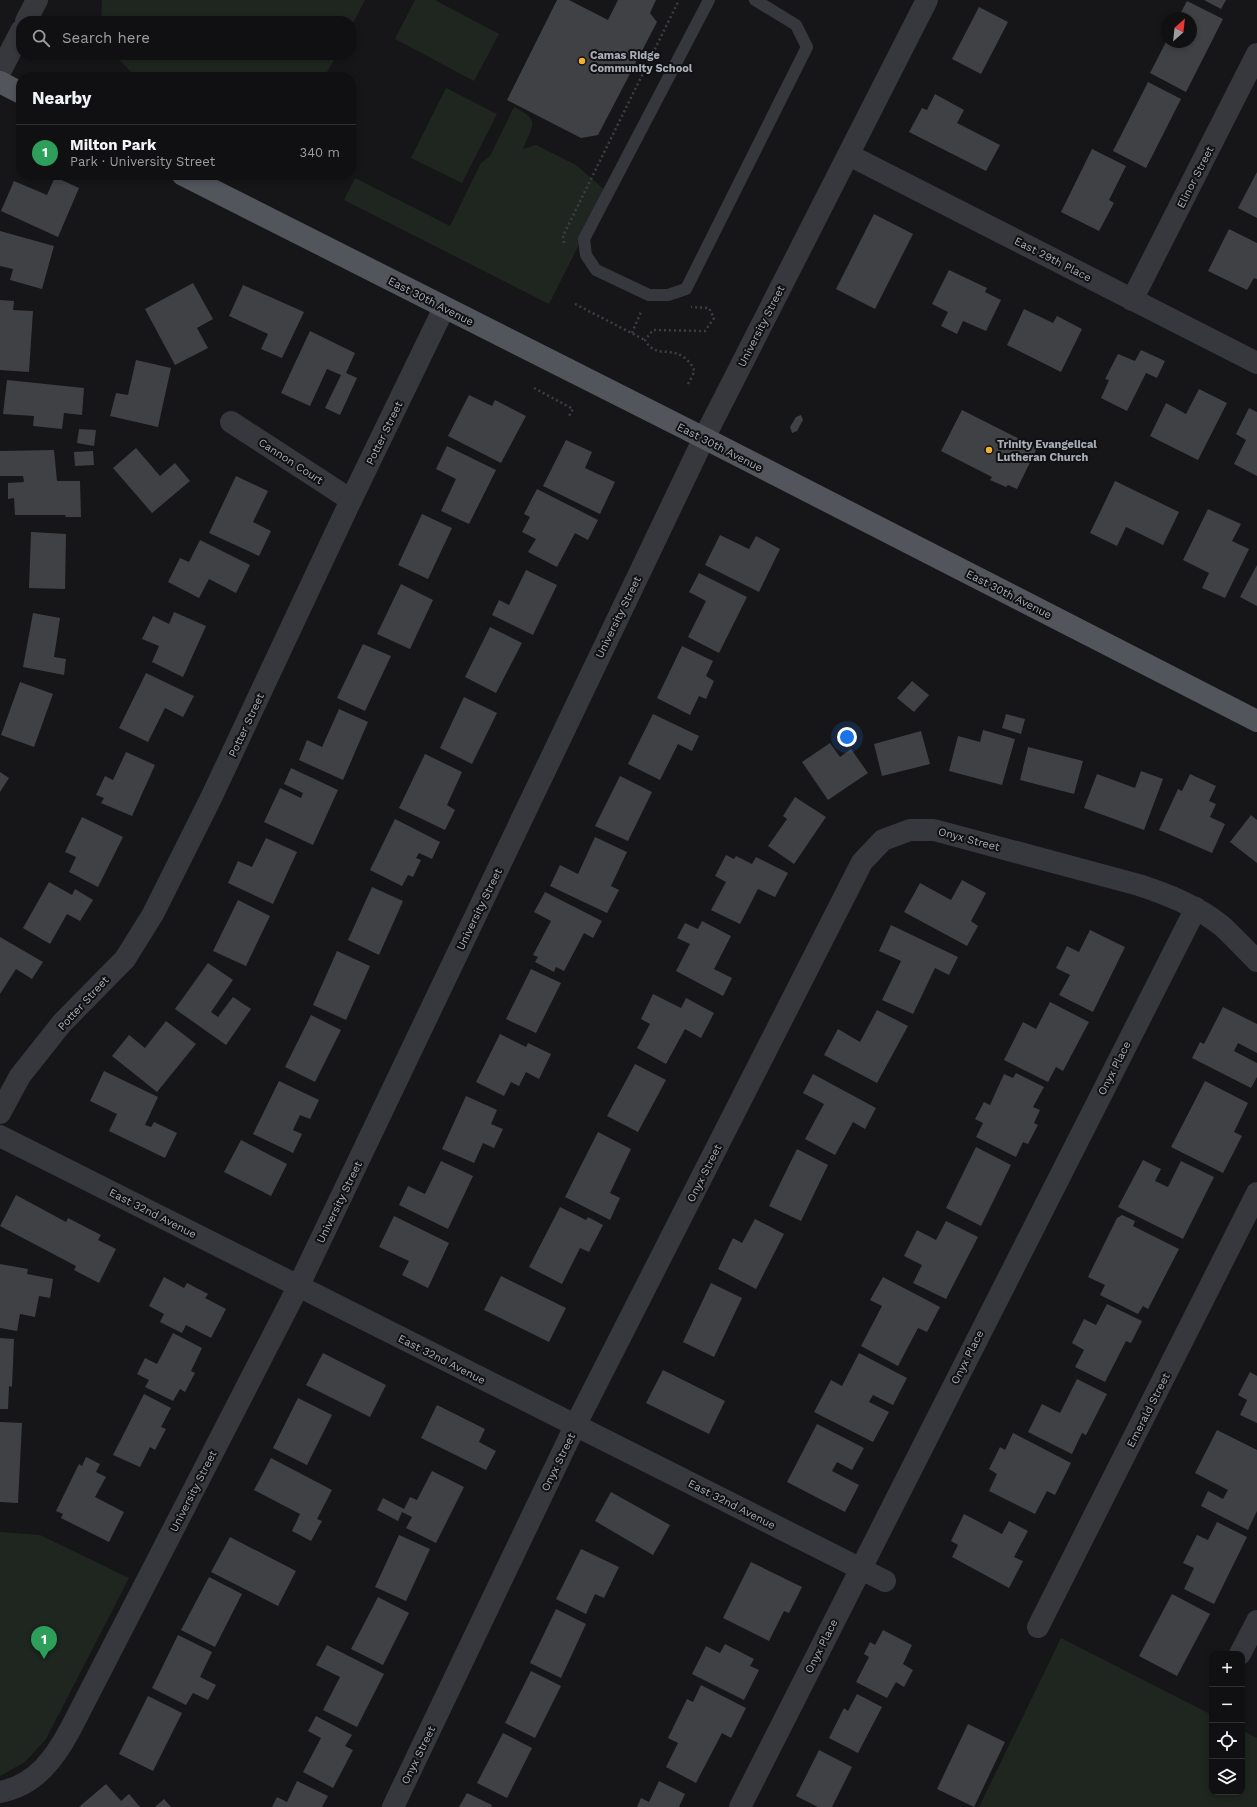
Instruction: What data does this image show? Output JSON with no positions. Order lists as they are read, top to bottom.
{
  "streets": {
    "main road": ["East 30th Avenue"],
    "street": [
      "Elinor Street",
      "East 29th Place",
      "University Street",
      "Potter Street",
      "Cannon Court",
      "Onyx Street",
      "Onyx Place",
      "East 32nd Avenue",
      "Emerald Street"
    ]
  },
  "crossings": [
    ["Elinor Street", "East 29th Place"],
    ["East 29th Place", "University Street"],
    ["East 30th Avenue", "University Street"],
    ["East 30th Avenue", "Potter Street"],
    ["University Street", "East 32nd Avenue"],
    ["Potter Street", "Cannon Court"],
    ["Onyx Street", "Onyx Place"],
    ["Onyx Street", "East 32nd Avenue"],
    ["Onyx Place", "East 32nd Avenue"]
  ],
  "places": ["Camas Ridge Community School", "Trinity Evangelical Lutheran Church"],
  "north": "top right",
  "page": {
    "search": "Search here",
    "heading": "Nearby",
    "list": [
      {
        "mark": "1",
        "name": "Milton Park",
        "note": "Park · University Street",
        "value": "340 m"
      }
    ],
    "pins": "1",
    "map_buttons": ["+", "−"]
  }
}
